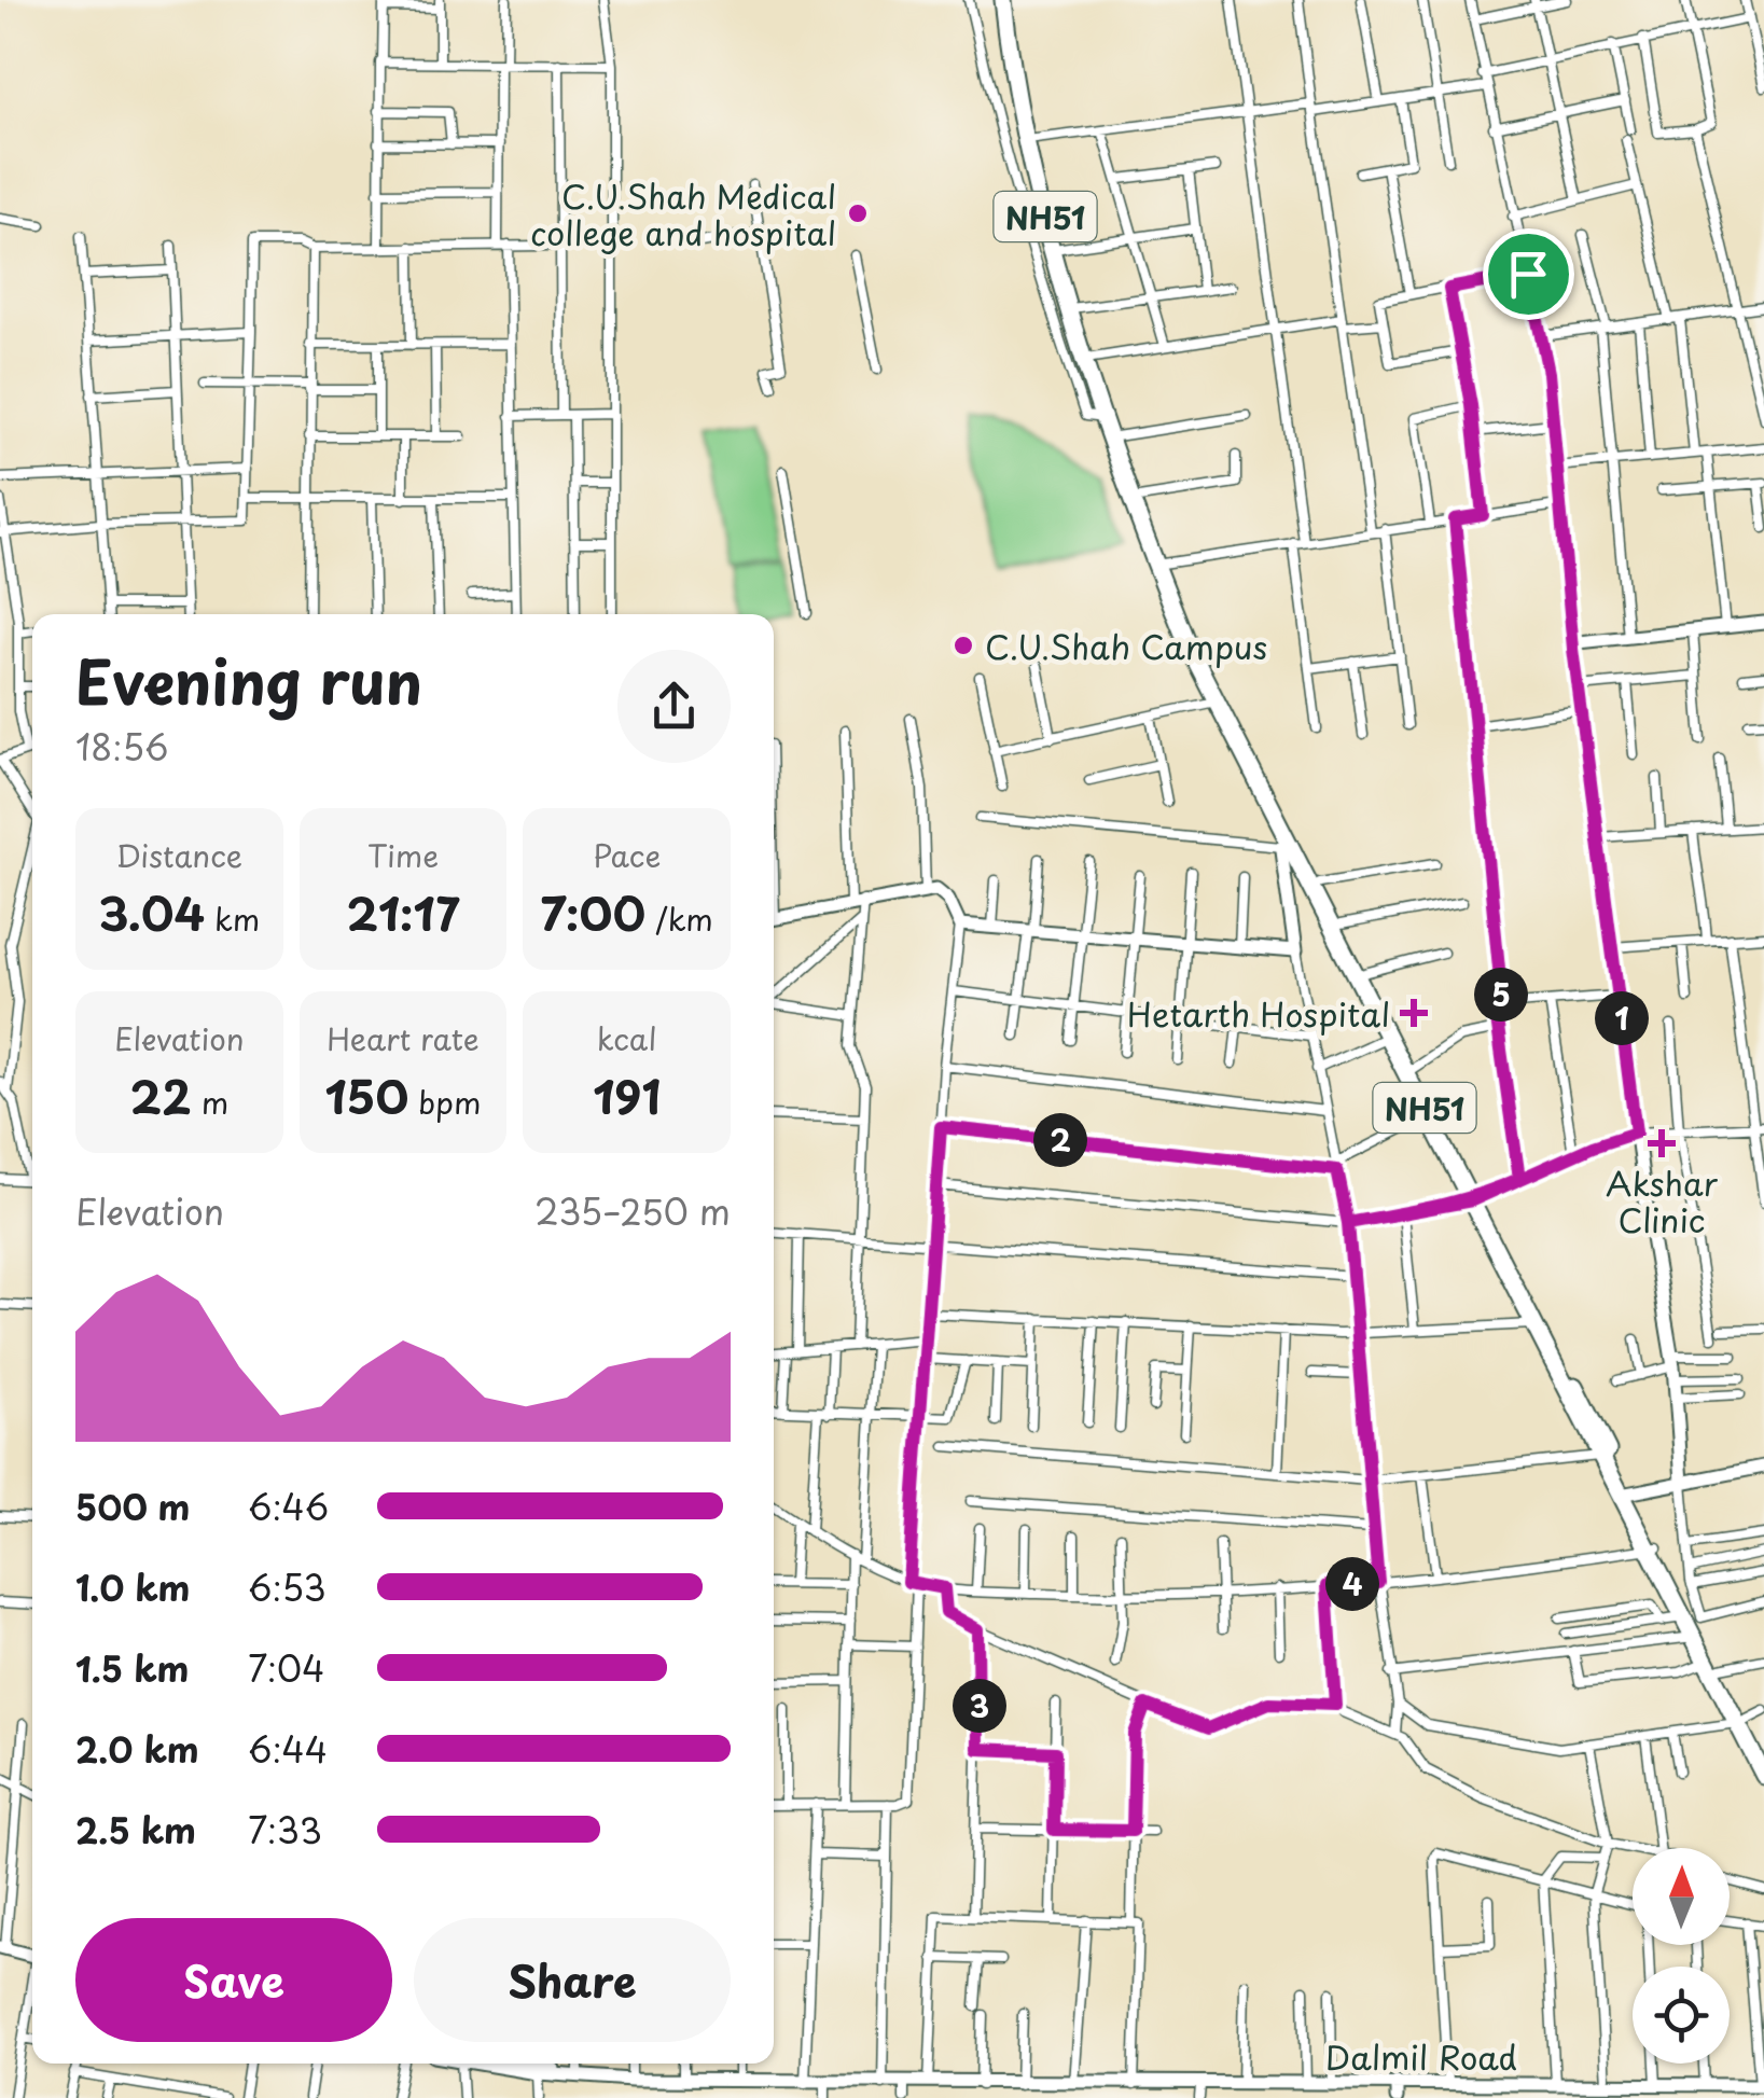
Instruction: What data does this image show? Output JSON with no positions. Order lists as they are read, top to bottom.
{
  "streets": {
    "highway": ["NH51"],
    "street": ["Dalmil Road"]
  },
  "places": {
    "other": ["C.U.Shah Medical college and hospital", "C.U.Shah Campus"],
    "health": ["Hetarth Hospital", "Akshar Clinic"]
  },
  "north": "top",
  "page": {
    "heading": ["Evening run", "18:56"],
    "stats": [
      ["Distance", "3.04 km"],
      ["Time", "21:17"],
      ["Pace", "7:00 /km"],
      ["Elevation", "22 m"],
      ["Heart rate", "150 bpm"],
      ["kcal", "191"]
    ],
    "pins": [
      "5",
      "1",
      "2",
      "4",
      "3"
    ],
    "chart": ["Elevation", "235–250 m"],
    "list": [
      {
        "name": "500 m",
        "note": "6:46"
      },
      {
        "name": "1.0 km",
        "note": "6:53"
      },
      {
        "name": "1.5 km",
        "note": "7:04"
      },
      {
        "name": "2.0 km",
        "note": "6:44"
      },
      {
        "name": "2.5 km",
        "note": "7:33"
      }
    ],
    "buttons": ["Save", "Share"]
  }
}
